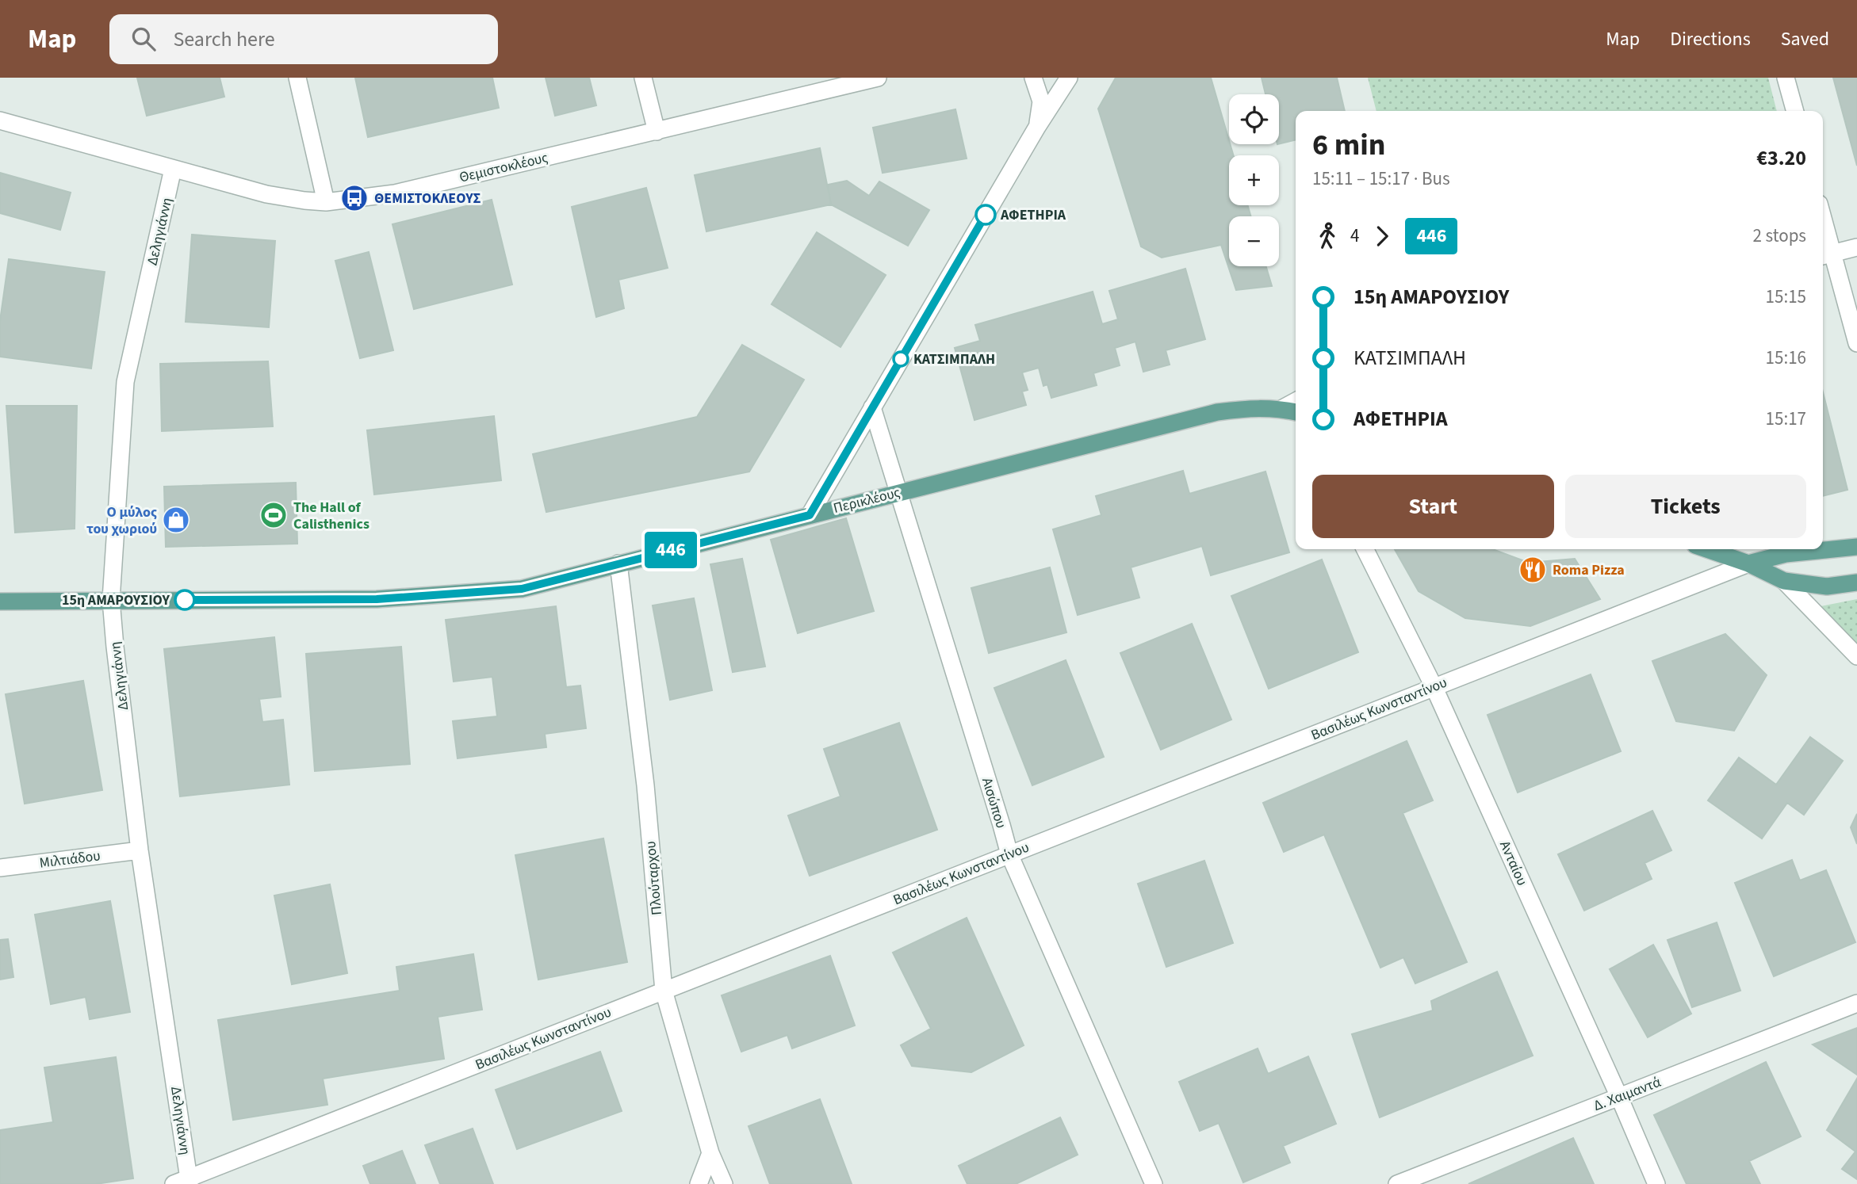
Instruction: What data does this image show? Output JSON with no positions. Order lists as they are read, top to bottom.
{
  "streets": {
    "main road": ["Περικλέους"],
    "street": [
      "Θεμιστοκλέους",
      "Δεληγιάννη",
      "Βασιλέως Κωνσταντίνου",
      "Αισώπου",
      "Μιλτιάδου",
      "Ανταίου",
      "Πλούταρχου",
      "Δ. Χαιμαντά"
    ]
  },
  "crossings": [
    ["Θεμιστοκλέους", "Δεληγιάννη"],
    ["Δεληγιάννη", "Περικλέους"],
    ["Δεληγιάννη", "Βασιλέως Κωνσταντίνου"],
    ["Δεληγιάννη", "Μιλτιάδου"],
    ["Περικλέους", "Αισώπου"],
    ["Περικλέους", "Πλούταρχου"],
    ["Βασιλέως Κωνσταντίνου", "Αισώπου"],
    ["Βασιλέως Κωνσταντίνου", "Ανταίου"],
    ["Βασιλέως Κωνσταντίνου", "Πλούταρχου"],
    ["Ανταίου", "Δ. Χαιμαντά"]
  ],
  "places": {
    "bus stop": ["ΘΕΜΙΣΤΟΚΛΕΟΥΣ"],
    "other": ["ΑΦΕΤΗΡΙΑ", "ΚΑΤΣΙΜΠΑΛΗ", "15η ΑΜΑΡΟΥΣΙΟΥ"],
    "sports": ["The Hall of Calisthenics"],
    "shop": ["Ο μύλος του χωριού"],
    "restaurant": ["Roma Pizza"]
  },
  "lines": ["bus line 446"],
  "page": {
    "header": "Map",
    "search": "Search here",
    "nav": ["Map", "Directions", "Saved"],
    "on_map": "446",
    "map_buttons": ["+", "−"],
    "heading": ["6 min", "15:11 – 15:17 · Bus", "€3.20"],
    "legs": ["4", "446", "2 stops"],
    "list": [
      {
        "name": "15η ΑΜΑΡΟΥΣΙΟΥ",
        "value": "15:15"
      },
      {
        "name": "ΚΑΤΣΙΜΠΑΛΗ",
        "value": "15:16"
      },
      {
        "name": "ΑΦΕΤΗΡΙΑ",
        "value": "15:17"
      }
    ],
    "buttons": ["Start", "Tickets"]
  }
}
